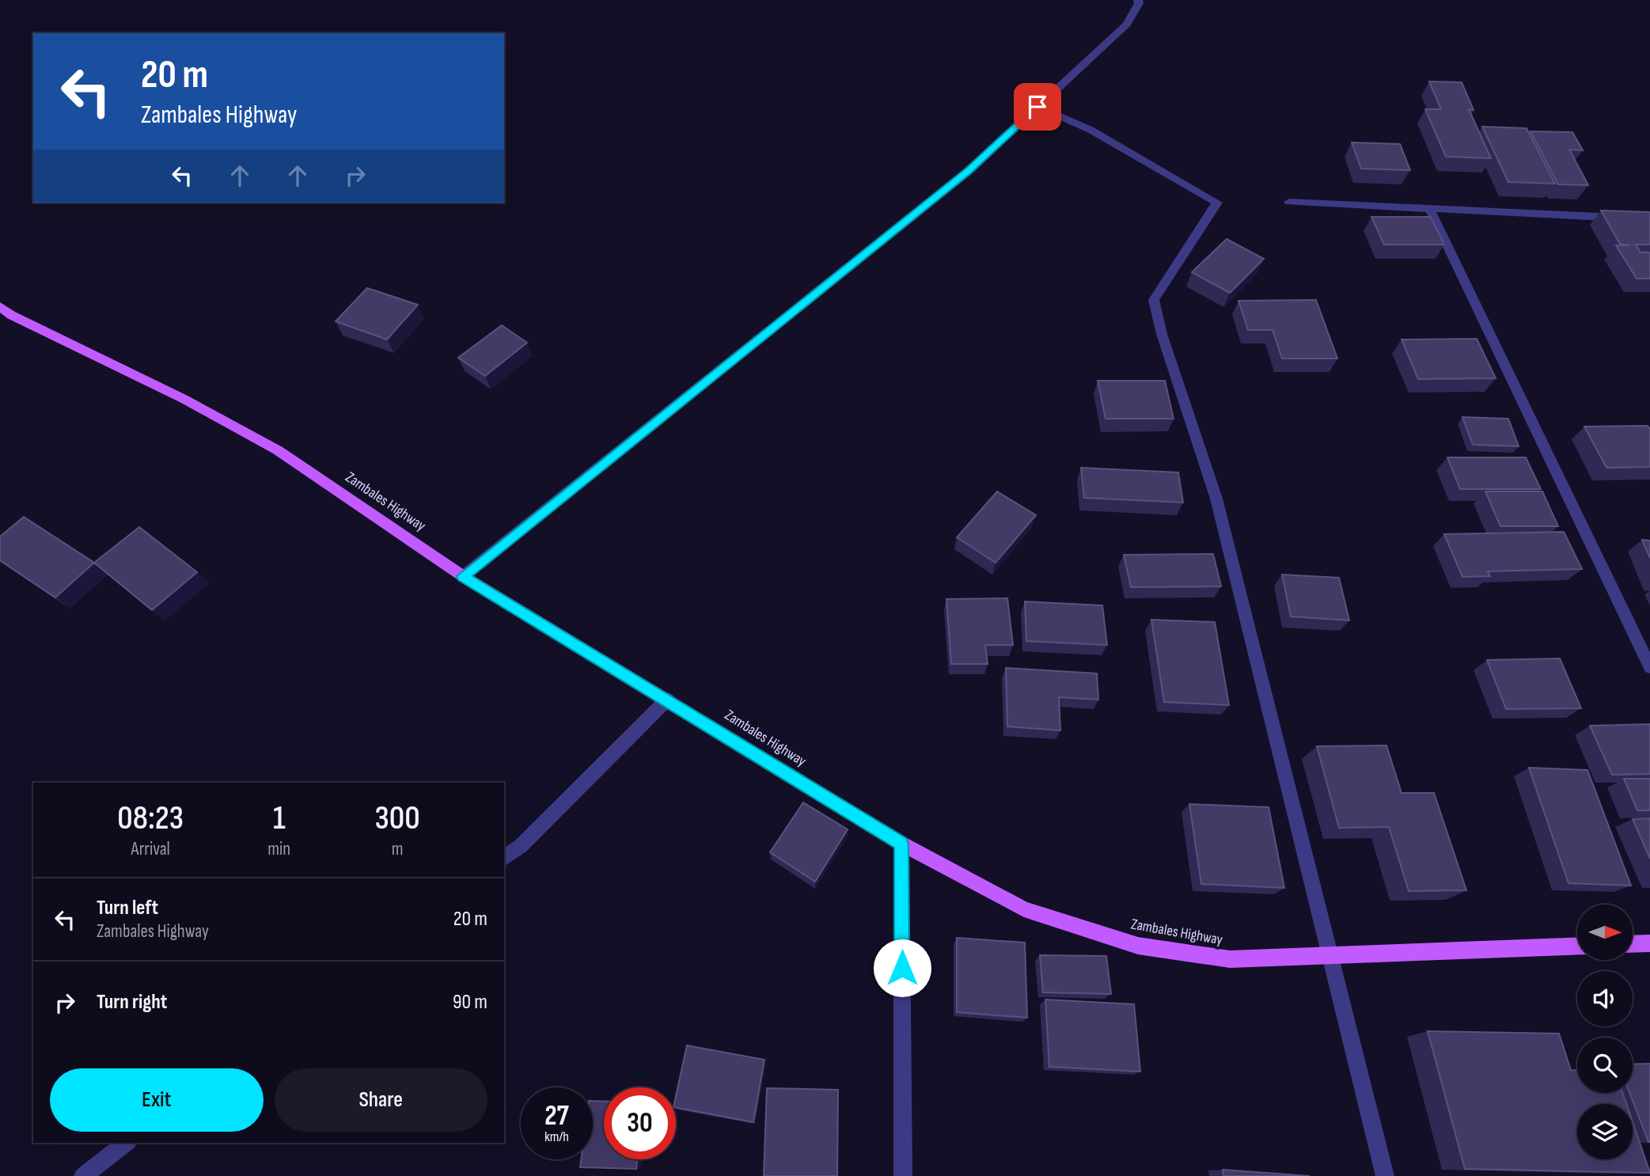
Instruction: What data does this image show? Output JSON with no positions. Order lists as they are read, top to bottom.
{
  "streets": {
    "main road": ["Zambales Highway"]
  },
  "north": "right",
  "page": {
    "turn": ["20 m", "Zambales Highway"],
    "eta": [
      "08:23",
      "Arrival",
      "1",
      "min",
      "300",
      "m"
    ],
    "list": [
      {
        "name": "Turn left",
        "note": "Zambales Highway",
        "value": "20 m"
      },
      {
        "name": "Turn right",
        "value": "90 m"
      }
    ],
    "buttons": ["Exit", "Share"],
    "speed": "27 km/h",
    "limit": "30"
  }
}
